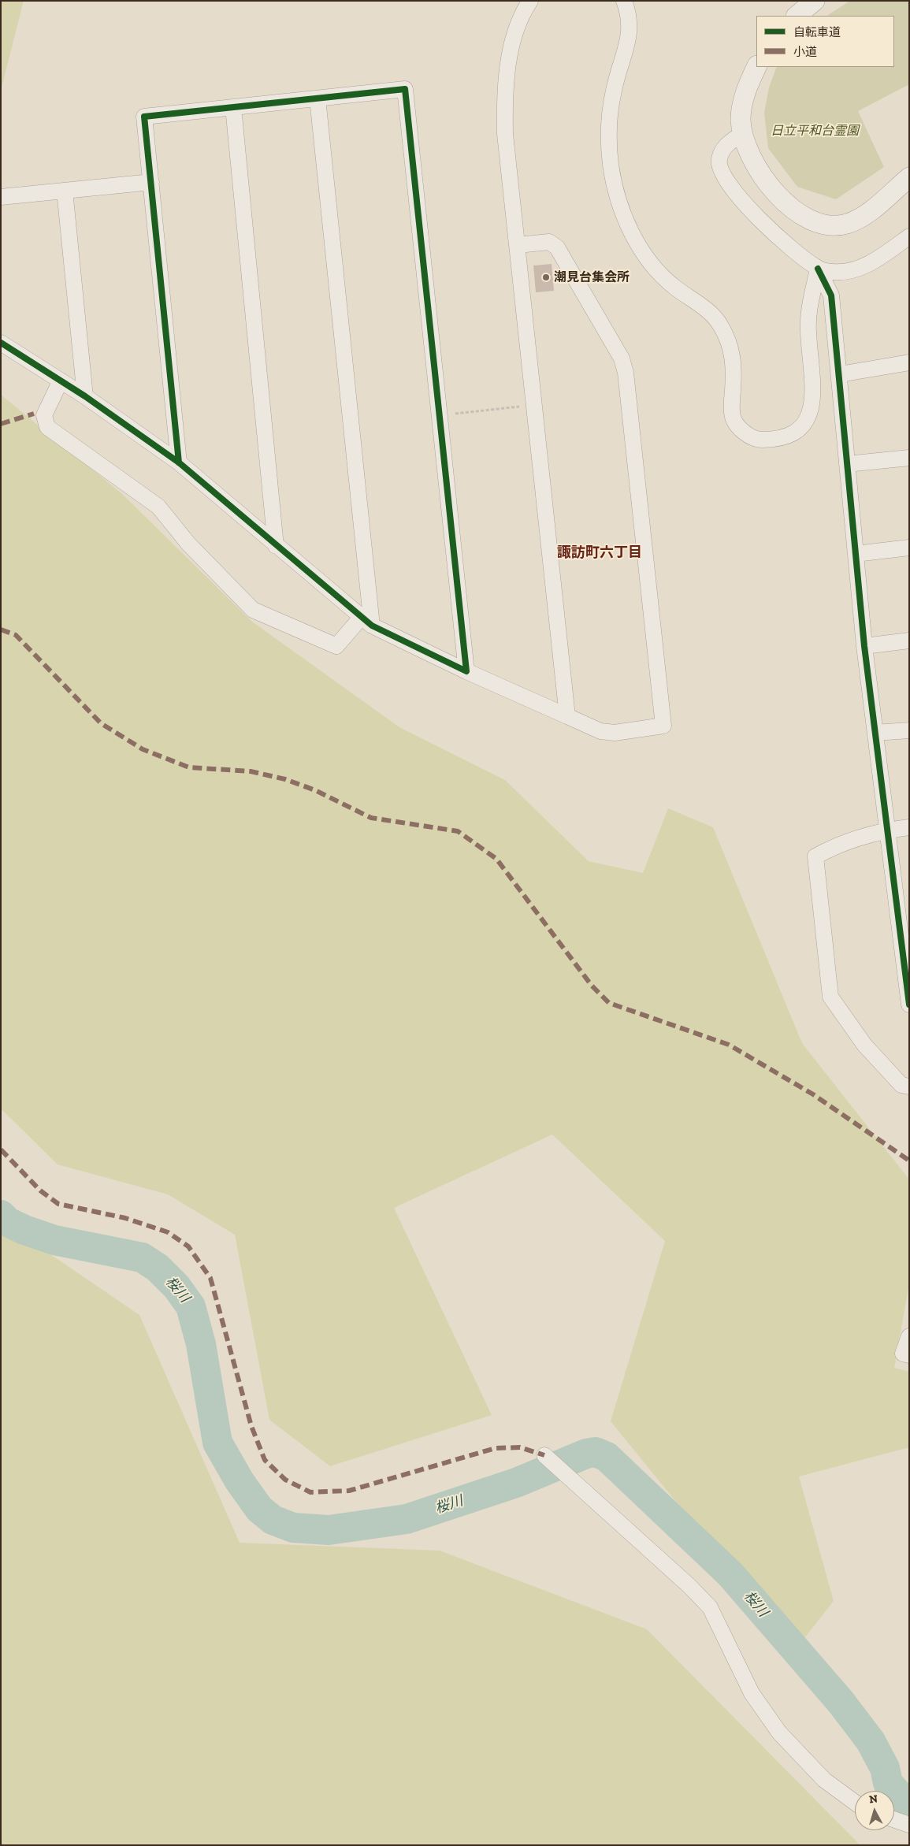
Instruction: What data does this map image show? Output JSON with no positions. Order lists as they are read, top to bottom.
{
  "districts": ["諏訪町六丁目"],
  "water": ["桜川"],
  "parks": ["日立平和台霊園"],
  "places": ["潮見台集会所"],
  "legend": ["自転車道", "小道"],
  "north": "top"
}
